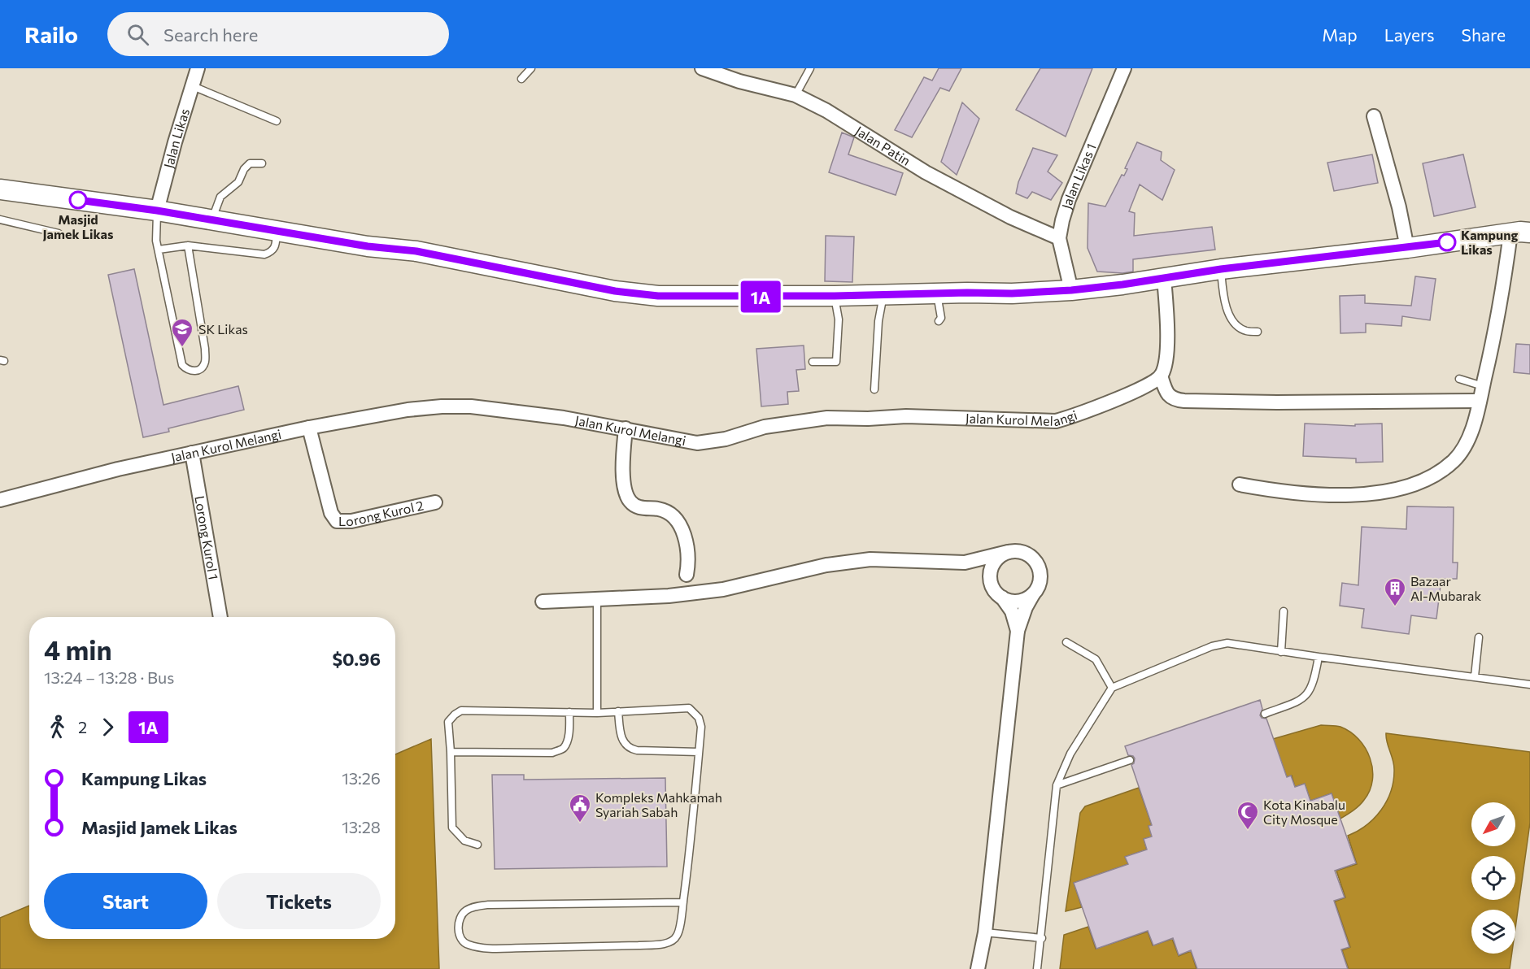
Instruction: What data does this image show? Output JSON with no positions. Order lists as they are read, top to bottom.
{
  "streets": {
    "street": [
      "Jalan Likas",
      "Jalan Patin",
      "Jalan Likas 1",
      "Jalan Kurol Melangi",
      "Lorong Kurol 2",
      "Lorong Kurol 1"
    ]
  },
  "crossings": [
    ["Jalan Patin", "Jalan Likas 1"],
    ["Jalan Kurol Melangi", "Lorong Kurol 2"],
    ["Jalan Kurol Melangi", "Lorong Kurol 1"]
  ],
  "places": {
    "other": ["Masjid Jamek Likas", "Kampung Likas"],
    "school or university": ["SK Likas"],
    "building": ["Bazaar Al-Mubarak"],
    "public building": ["Kompleks Mahkamah Syariah Sabah"],
    "mosque": ["Kota Kinabalu City Mosque"]
  },
  "lines": ["bus line 1A"],
  "north": "bottom left",
  "page": {
    "header": "Railo",
    "search": "Search here",
    "nav": ["Map", "Layers", "Share"],
    "on_map": "1A",
    "heading": ["4 min", "13:24 – 13:28 · Bus", "$0.96"],
    "legs": ["2", "1A"],
    "list": [
      {
        "name": "Kampung Likas",
        "value": "13:26"
      },
      {
        "name": "Masjid Jamek Likas",
        "value": "13:28"
      }
    ],
    "buttons": ["Start", "Tickets"]
  }
}
